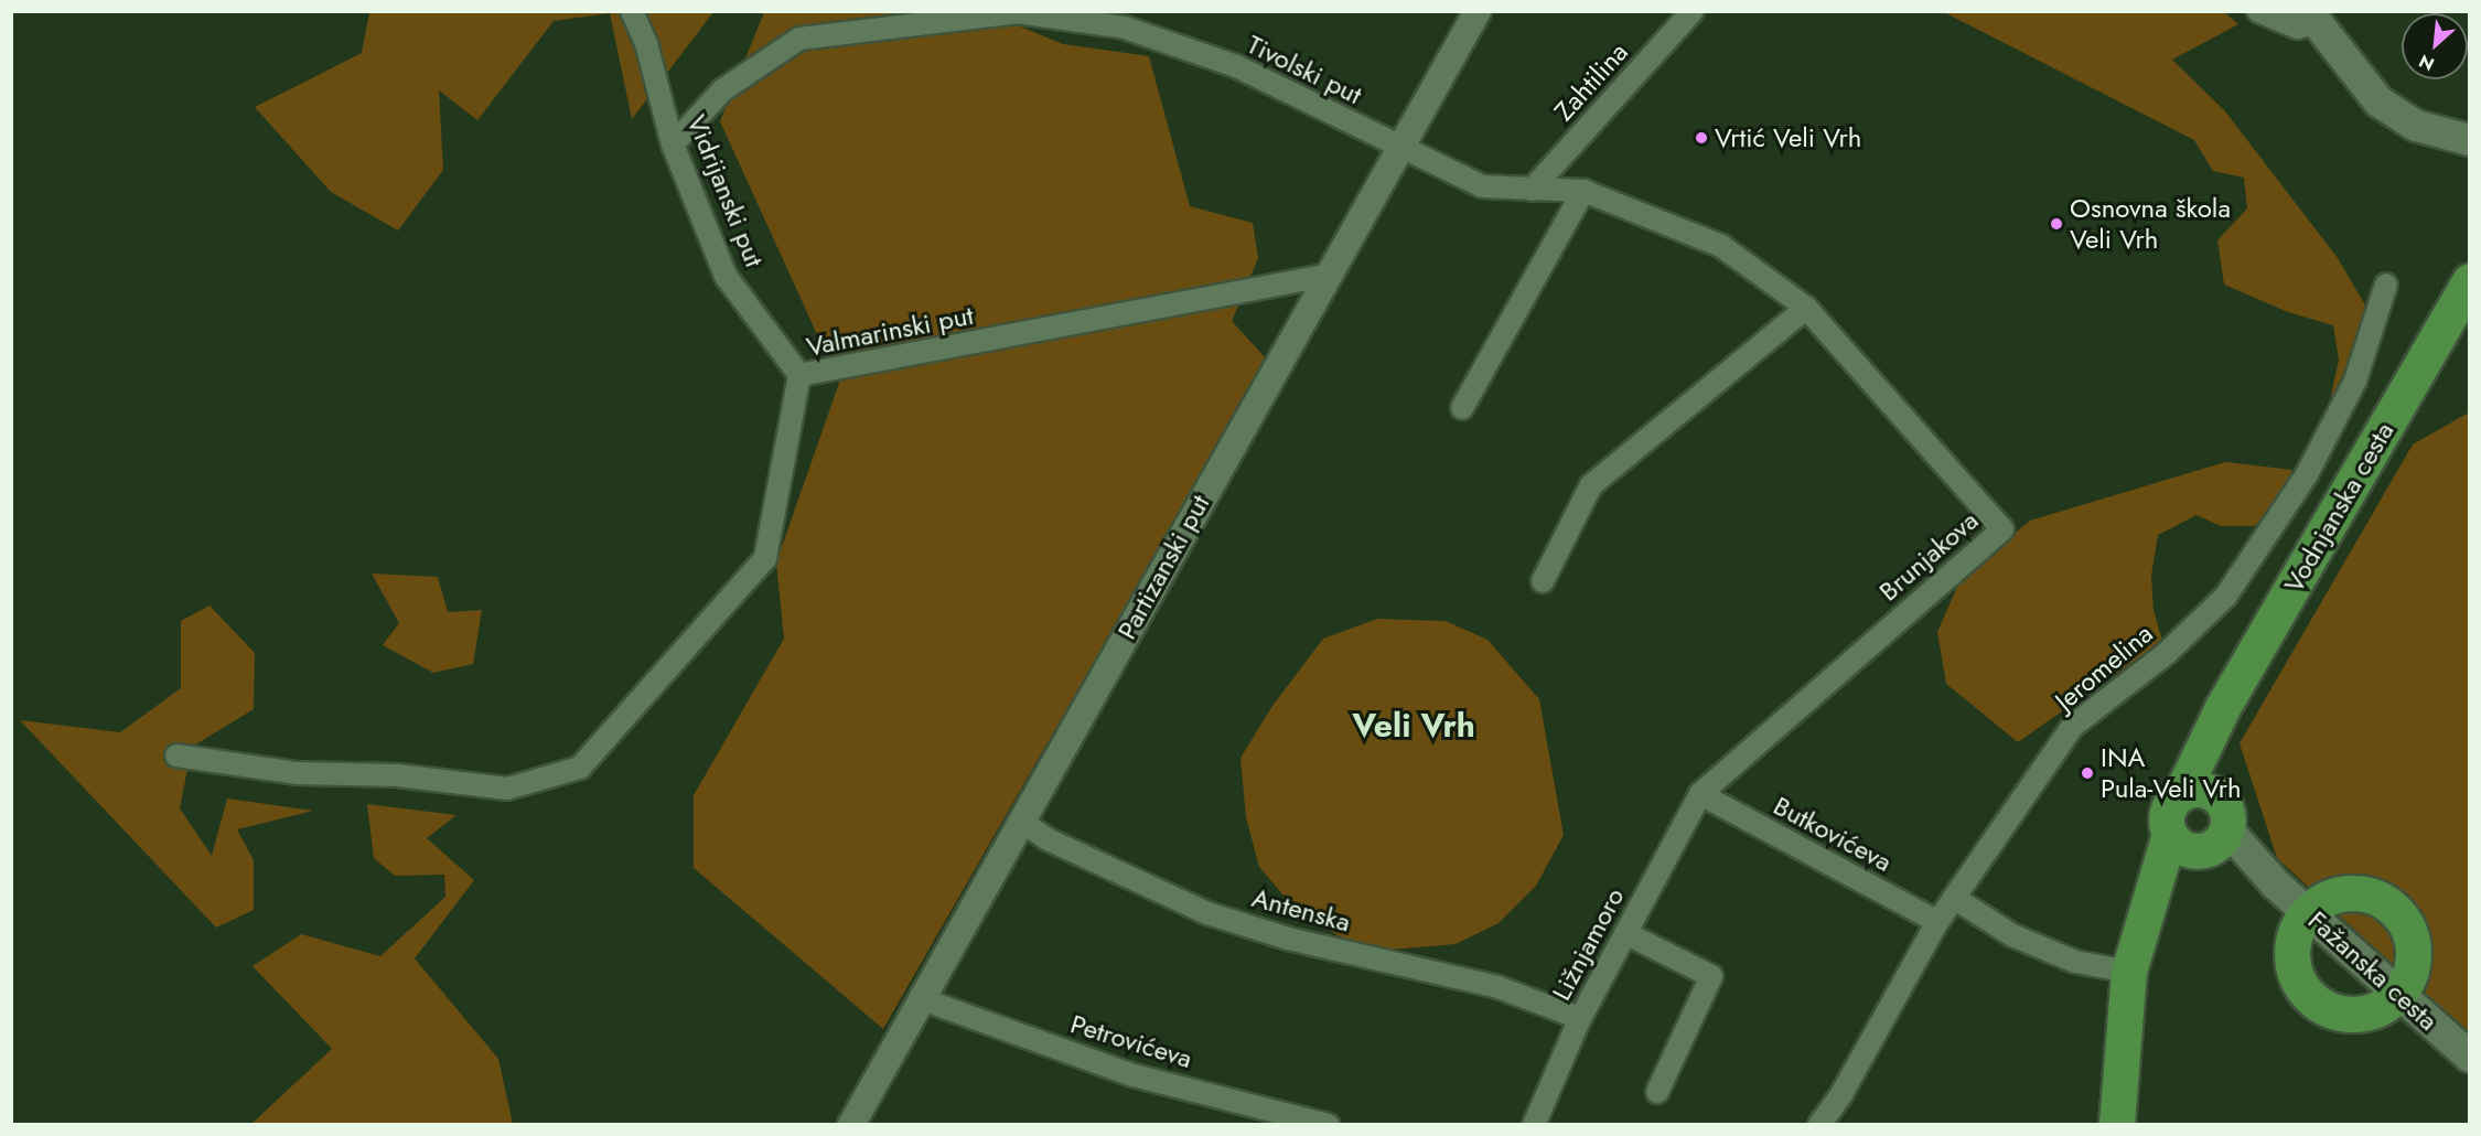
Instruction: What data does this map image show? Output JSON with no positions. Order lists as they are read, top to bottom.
{
  "streets": {
    "main road": ["Vodnjanska cesta", "Fažanska cesta"],
    "street": [
      "Tivolski put",
      "Zahtilina",
      "Vidrijanski put",
      "Valmarinski put",
      "Brunjakova",
      "Partizanski put",
      "Jeromelina",
      "Butkovićeva",
      "Antenska",
      "Ližnjamoro",
      "Petrovićeva"
    ]
  },
  "crossings": [
    ["Tivolski put", "Vidrijanski put"],
    ["Tivolski put", "Brunjakova"],
    ["Tivolski put", "Partizanski put"],
    ["Zahtilina", "Brunjakova"],
    ["Vidrijanski put", "Valmarinski put"],
    ["Valmarinski put", "Partizanski put"],
    ["Vodnjanska cesta", "Fažanska cesta"],
    ["Brunjakova", "Partizanski put"],
    ["Brunjakova", "Butkovićeva"],
    ["Brunjakova", "Ližnjamoro"],
    ["Partizanski put", "Antenska"],
    ["Partizanski put", "Petrovićeva"],
    ["Jeromelina", "Butkovićeva"],
    ["Butkovićeva", "Ližnjamoro"],
    ["Antenska", "Ližnjamoro"]
  ],
  "districts": ["Veli Vrh"],
  "places": ["Vrtić Veli Vrh", "Osnovna škola Veli Vrh", "INA Pula-Veli Vrh"],
  "north": "bottom left"
}
